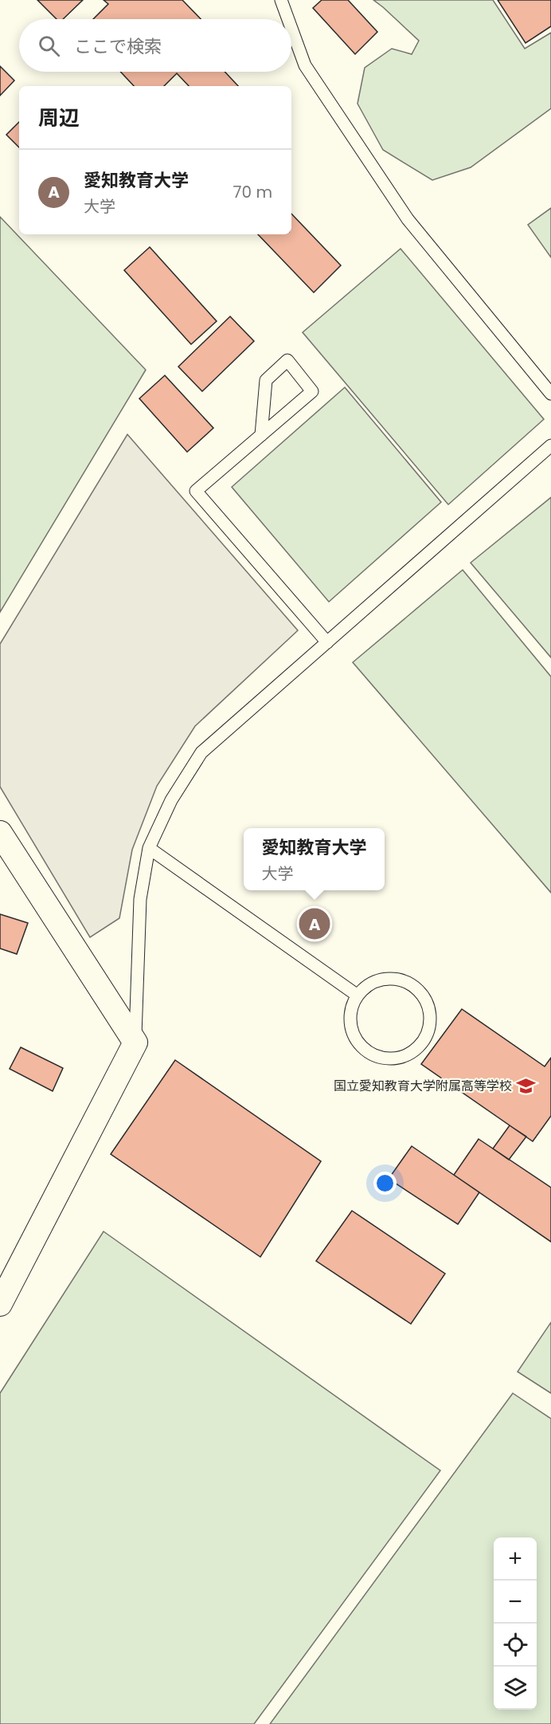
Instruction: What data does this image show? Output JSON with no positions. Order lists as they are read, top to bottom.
{
  "places": {
    "school or university": ["国立愛知教育大学附属高等学校"]
  },
  "page": {
    "search": "ここで検索",
    "heading": "周辺",
    "list": [
      {
        "mark": "A",
        "name": "愛知教育大学",
        "note": "大学",
        "value": "70 m"
      }
    ],
    "popup": ["愛知教育大学", "大学"],
    "pins": "A",
    "map_buttons": ["+", "−"]
  }
}
